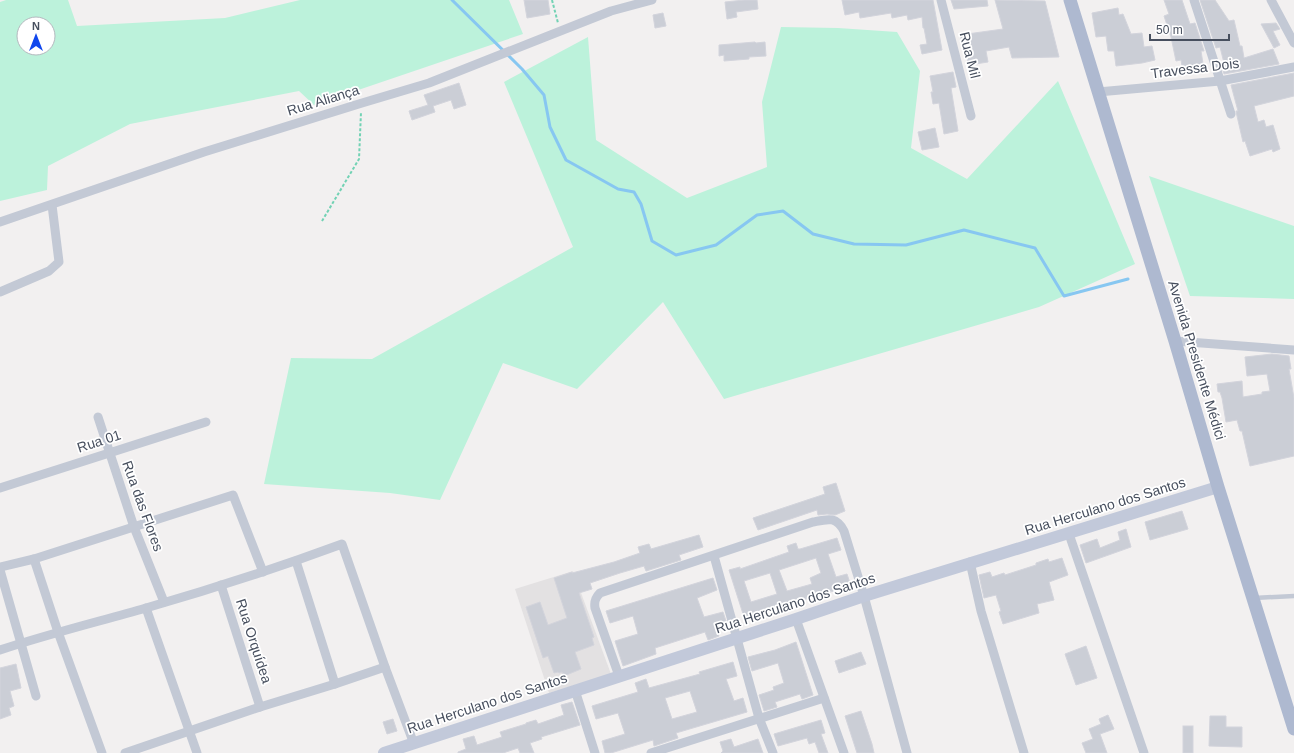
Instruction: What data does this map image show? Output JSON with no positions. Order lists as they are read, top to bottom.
{
  "streets": {
    "main road": ["Avenida Presidente Médici"],
    "street": [
      "Rua Mil",
      "Travessa Dois",
      "Rua Aliança",
      "Rua 01",
      "Rua das Flores",
      "Rua Herculano dos Santos",
      "Rua Orquídea"
    ]
  },
  "crossings": [
    ["Travessa Dois", "Avenida Presidente Médici"],
    ["Avenida Presidente Médici", "Rua Herculano dos Santos"],
    ["Rua 01", "Rua das Flores"]
  ],
  "scale_bar": "50 m",
  "north": "top"
}
